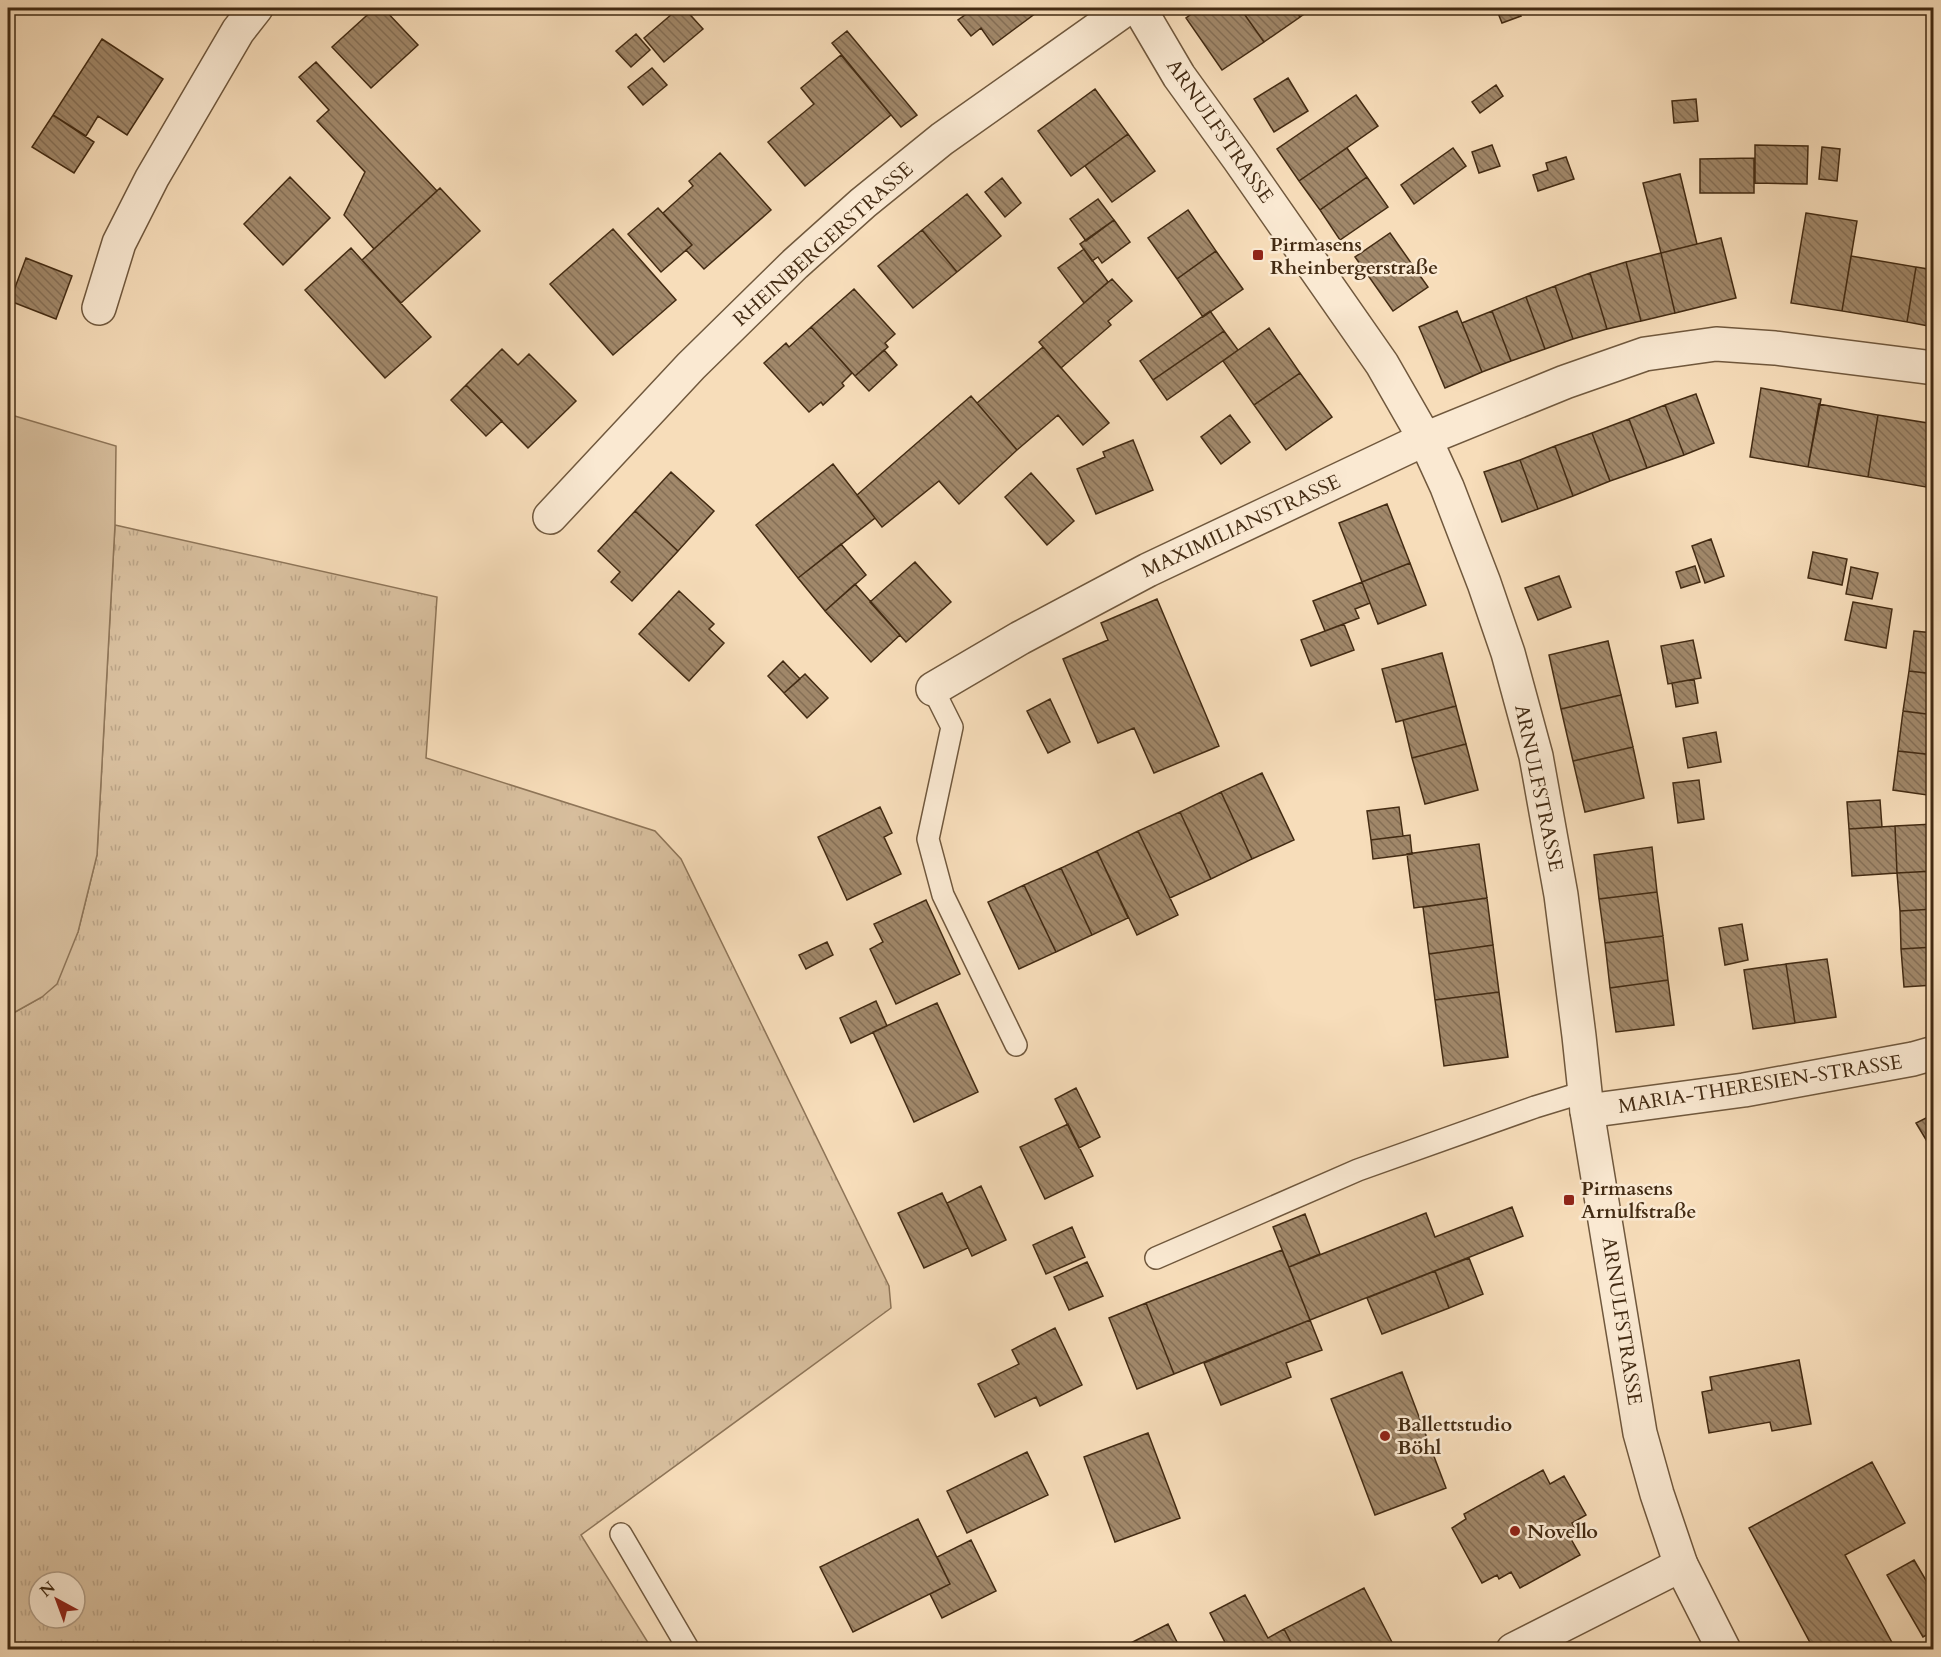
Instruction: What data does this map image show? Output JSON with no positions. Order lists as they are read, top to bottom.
{
  "streets": {
    "street": [
      "ARNULFSTRASSE",
      "RHEINBERGERSTRASSE",
      "MAXIMILIANSTRASSE",
      "MARIA-THERESIEN-STRASSE"
    ]
  },
  "crossings": [
    ["ARNULFSTRASSE", "MAXIMILIANSTRASSE"],
    ["ARNULFSTRASSE", "MARIA-THERESIEN-STRASSE"]
  ],
  "places": {
    "transit": ["Pirmasens Rheinbergerstraße", "Pirmasens Arnulfstraße"],
    "other": ["Ballettstudio Böhl", "Novello"]
  },
  "north": "top left"
}
